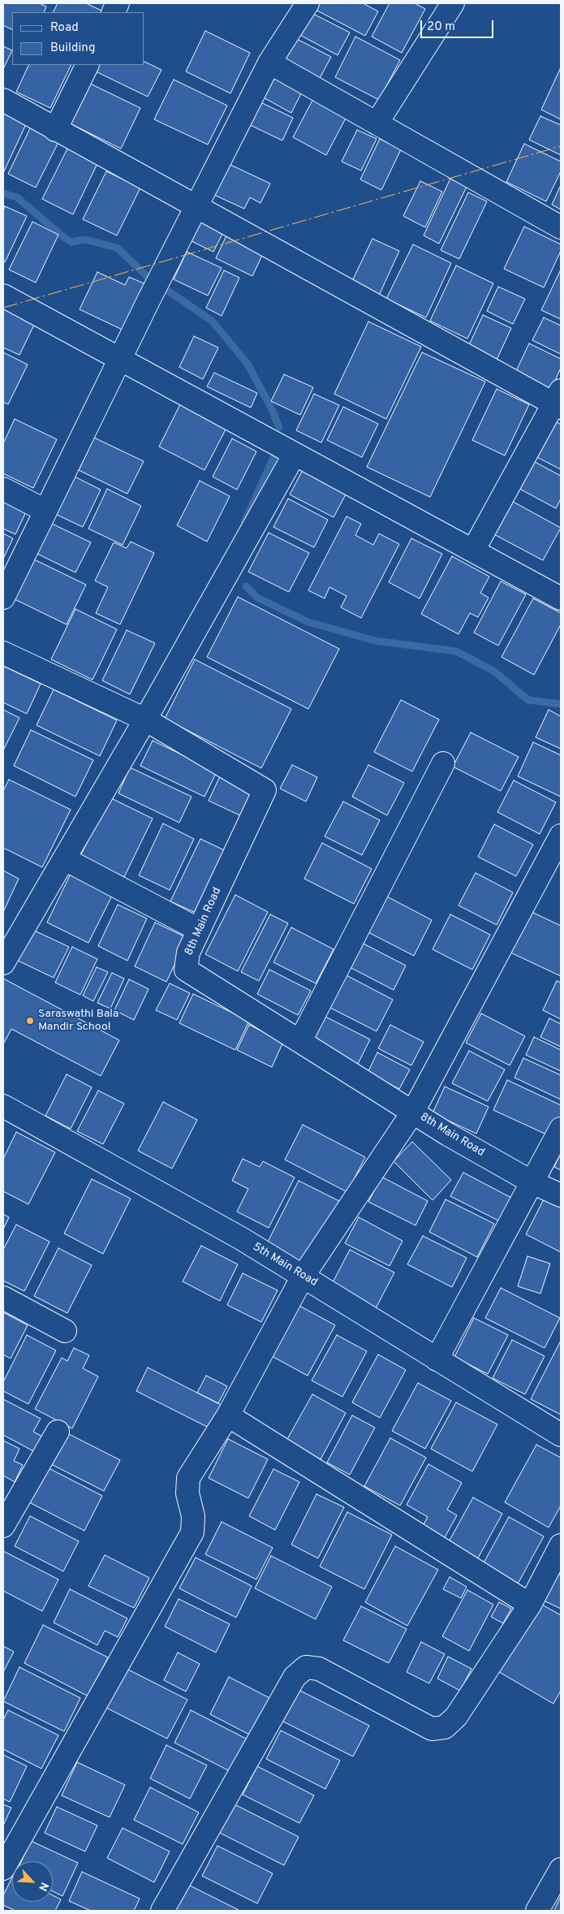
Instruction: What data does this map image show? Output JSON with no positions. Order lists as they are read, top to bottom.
{
  "streets": {
    "street": ["8th Main Road", "5th Main Road"]
  },
  "places": ["Saraswathi Bala Mandir School"],
  "legend": ["Road", "Building"],
  "scale_bar": "20 m",
  "north": "bottom right"
}
